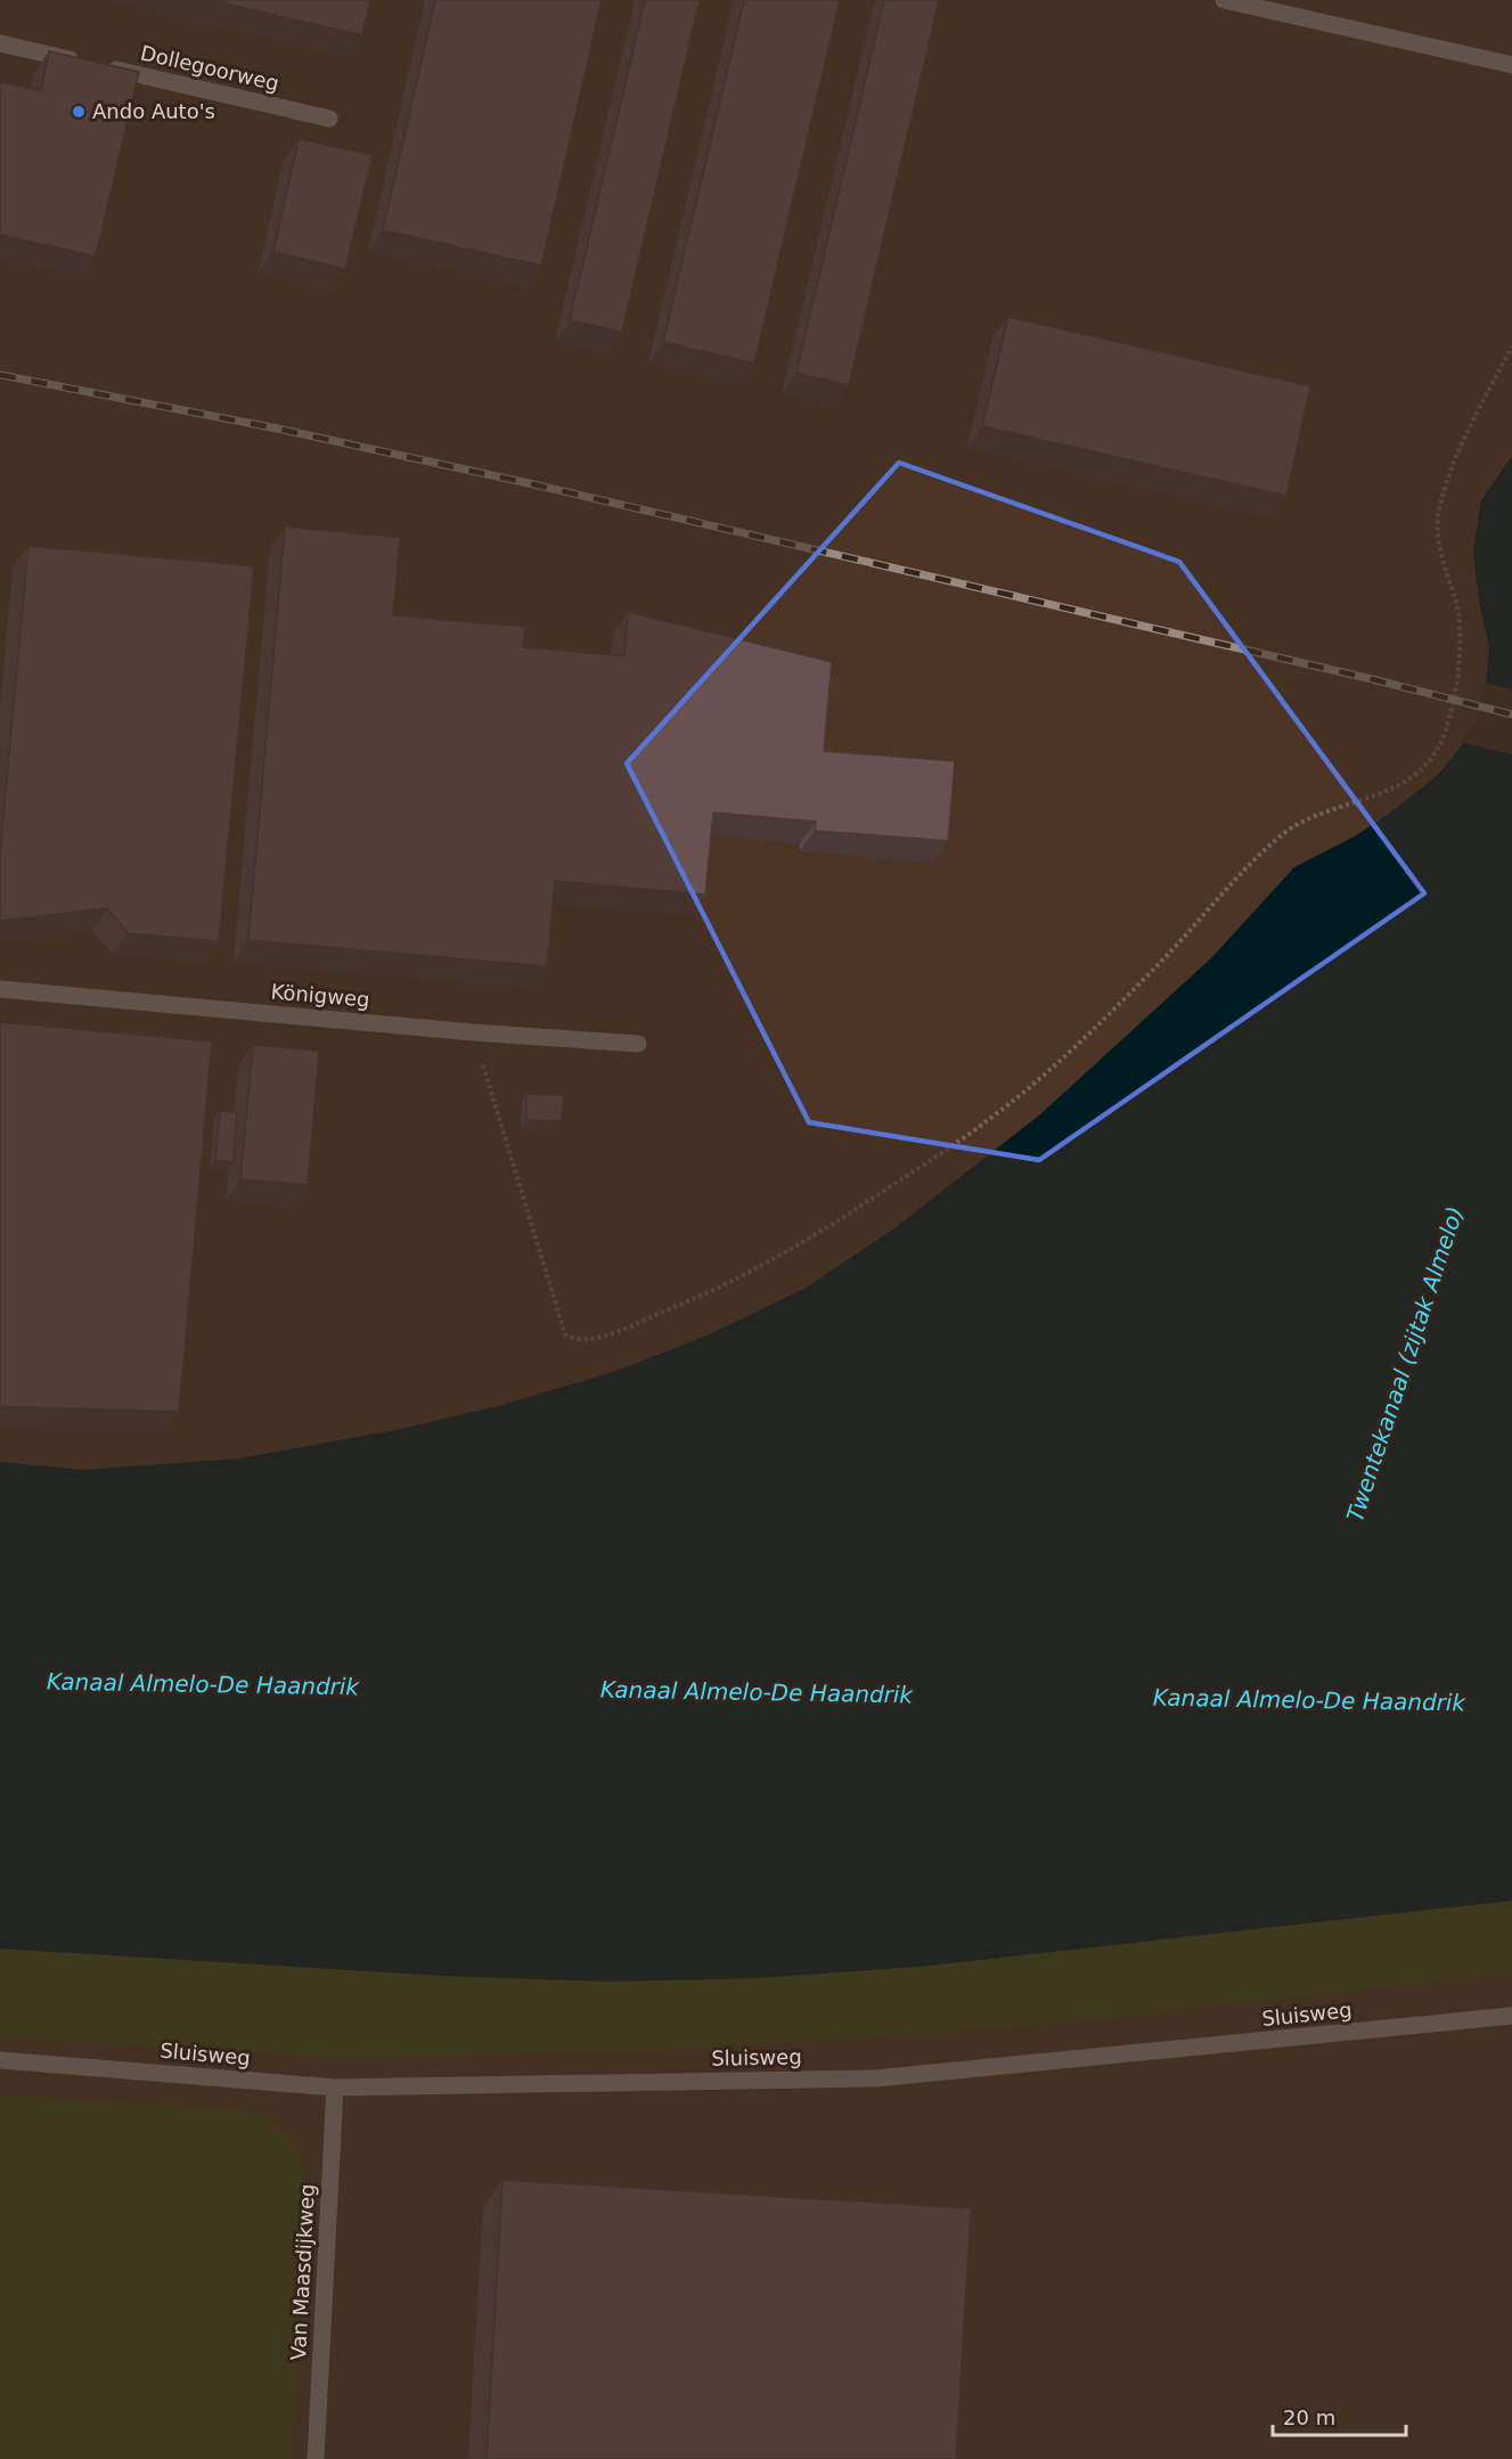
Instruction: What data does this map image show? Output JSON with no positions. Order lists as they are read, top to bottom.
{
  "streets": {
    "street": [
      "Dollegoorweg",
      "Königweg",
      "Sluisweg",
      "Van Maasdijkweg"
    ]
  },
  "crossings": [
    ["Sluisweg", "Van Maasdijkweg"]
  ],
  "water": ["Twentekanaal (zijtak Almelo)", "Kanaal Almelo-De Haandrik"],
  "places": ["Ando Auto's"],
  "scale_bar": "20 m"
}
